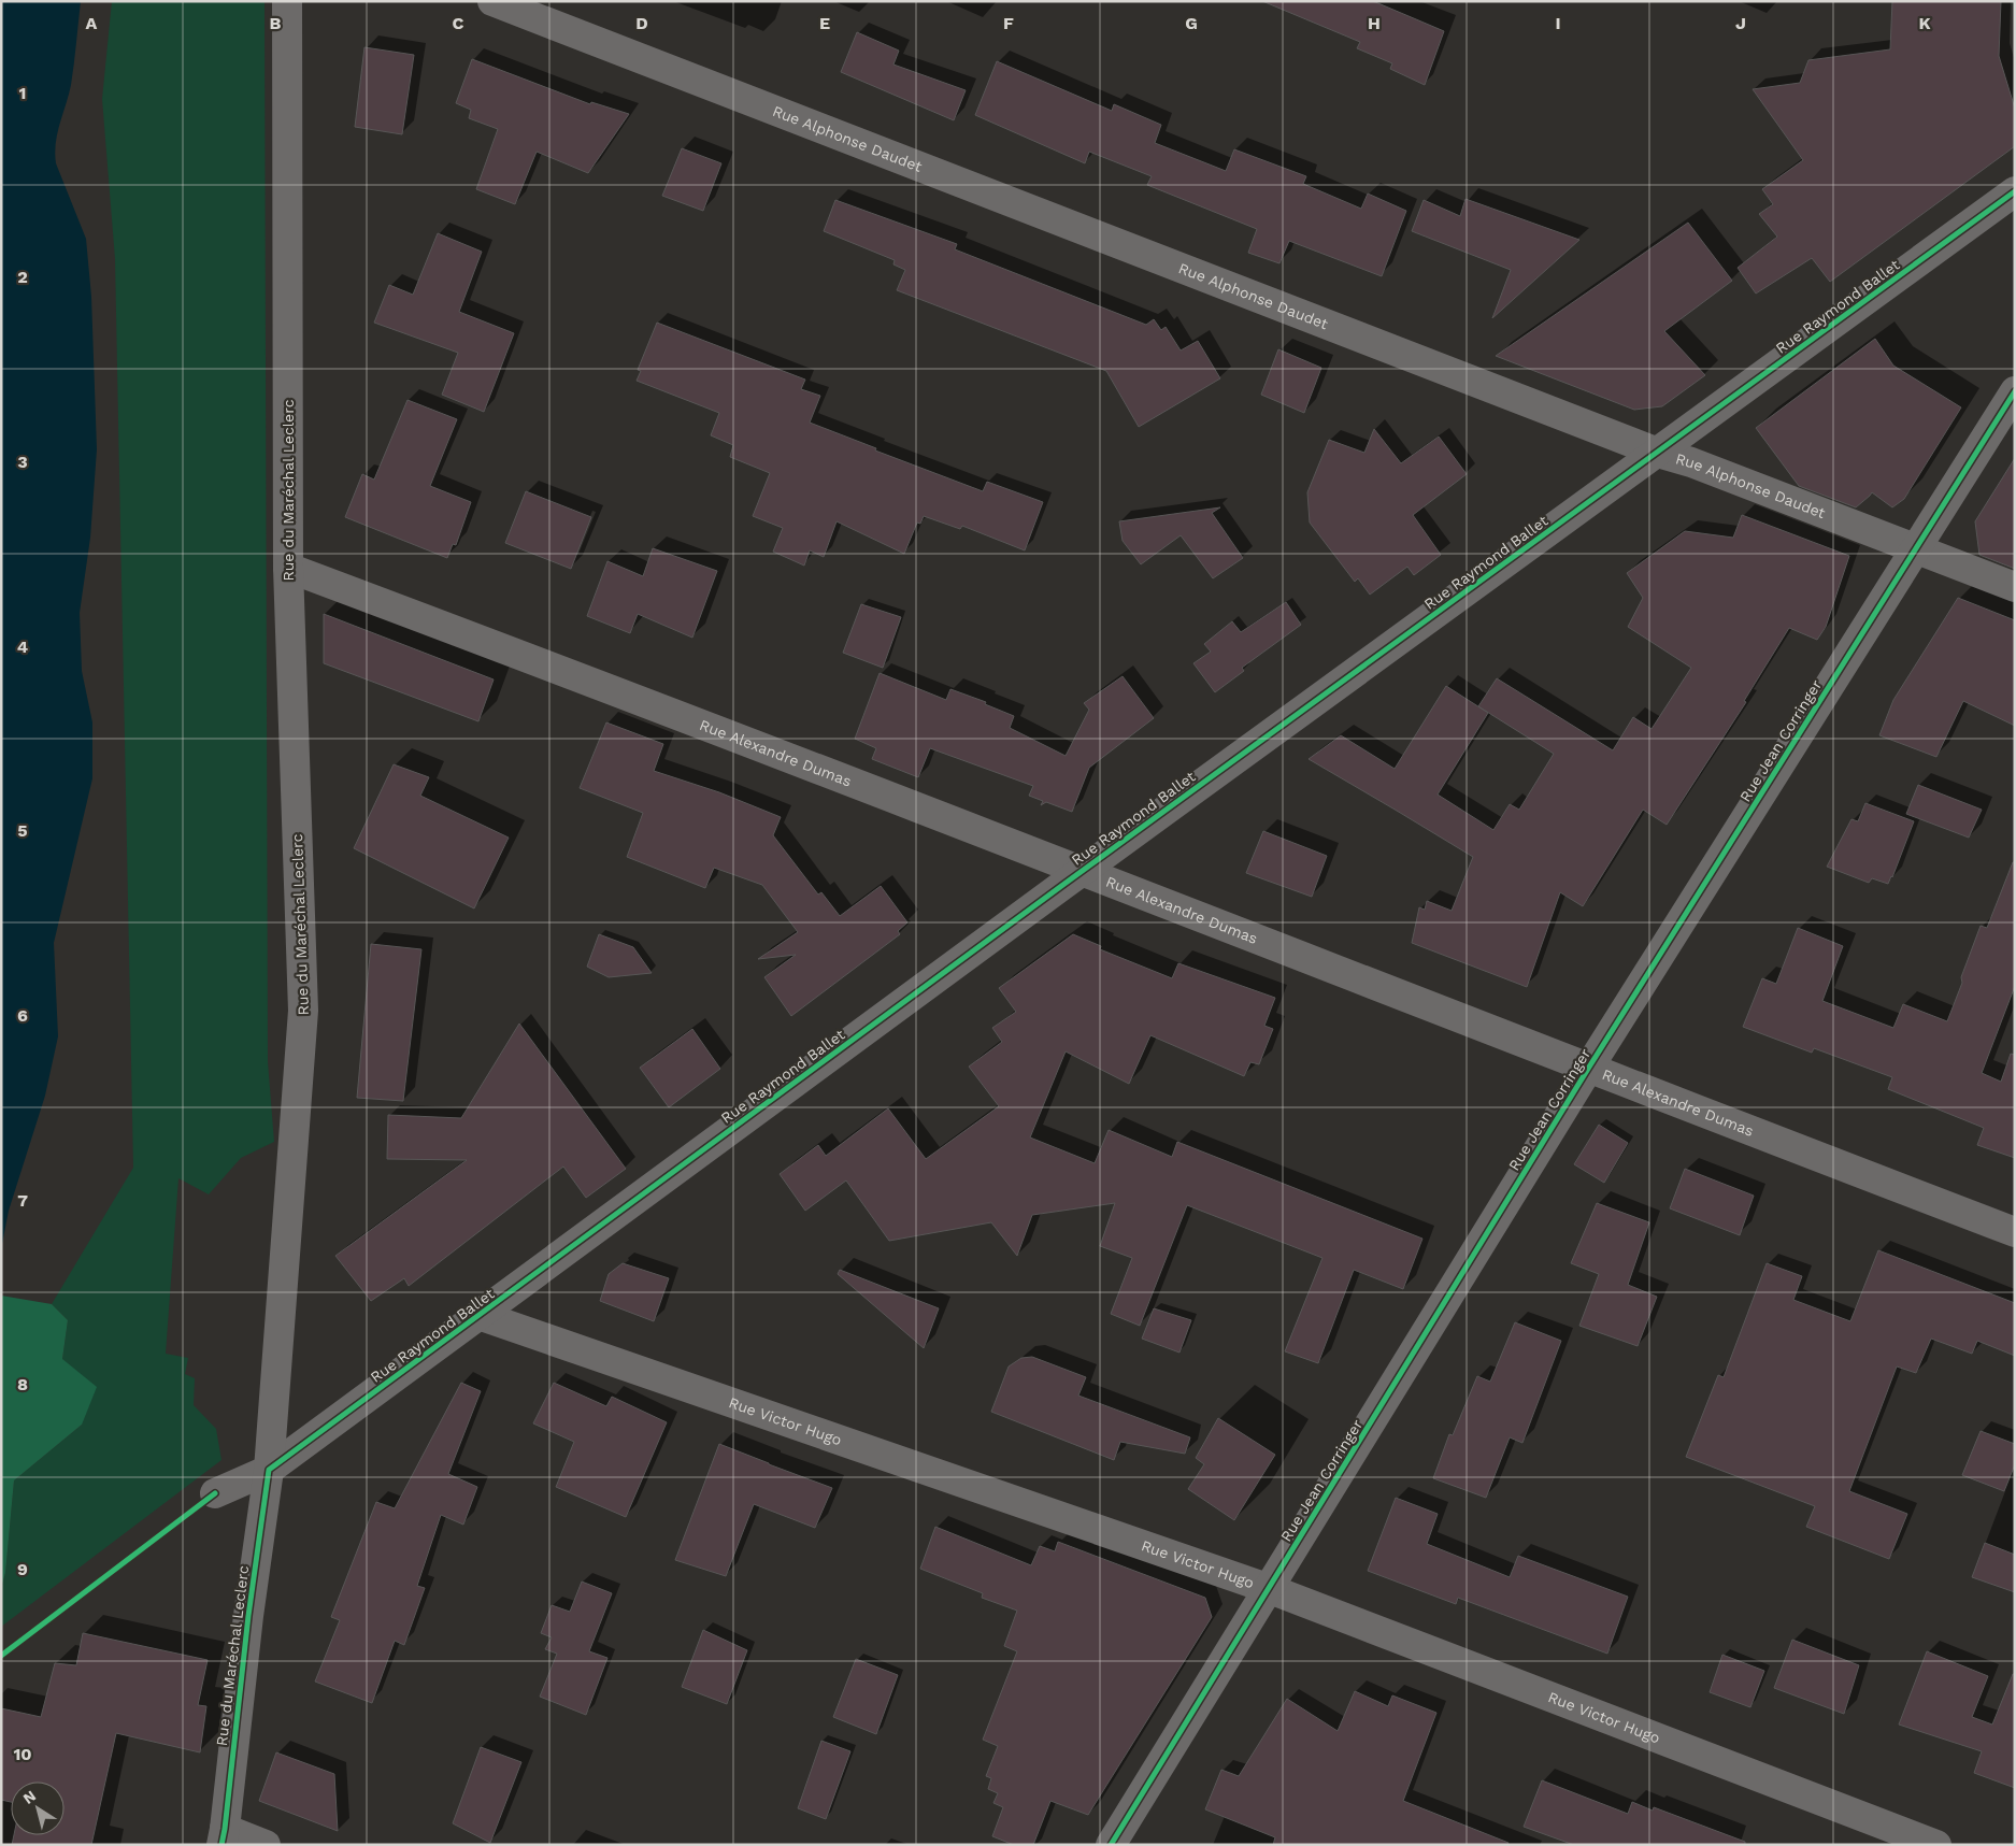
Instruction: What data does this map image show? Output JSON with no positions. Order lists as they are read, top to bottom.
{
  "streets": {
    "street": [
      "Rue Alphonse Daudet",
      "Rue Raymond Ballet",
      "Rue du Maréchal Leclerc",
      "Rue Jean Corringer",
      "Rue Alexandre Dumas",
      "Rue Victor Hugo"
    ]
  },
  "crossings": [
    ["Rue Alphonse Daudet", "Rue Raymond Ballet"],
    ["Rue Alphonse Daudet", "Rue Jean Corringer"],
    ["Rue Raymond Ballet", "Rue du Maréchal Leclerc"],
    ["Rue Raymond Ballet", "Rue Alexandre Dumas"],
    ["Rue Raymond Ballet", "Rue Victor Hugo"],
    ["Rue du Maréchal Leclerc", "Rue Alexandre Dumas"],
    ["Rue Jean Corringer", "Rue Alexandre Dumas"],
    ["Rue Jean Corringer", "Rue Victor Hugo"]
  ],
  "north": "top left",
  "grid": {
    "columns": [
      "A",
      "B",
      "C",
      "D",
      "E",
      "F",
      "G",
      "H",
      "I",
      "J",
      "K"
    ],
    "rows": [
      "1",
      "2",
      "3",
      "4",
      "5",
      "6",
      "7",
      "8",
      "9",
      "10"
    ]
  }
}
